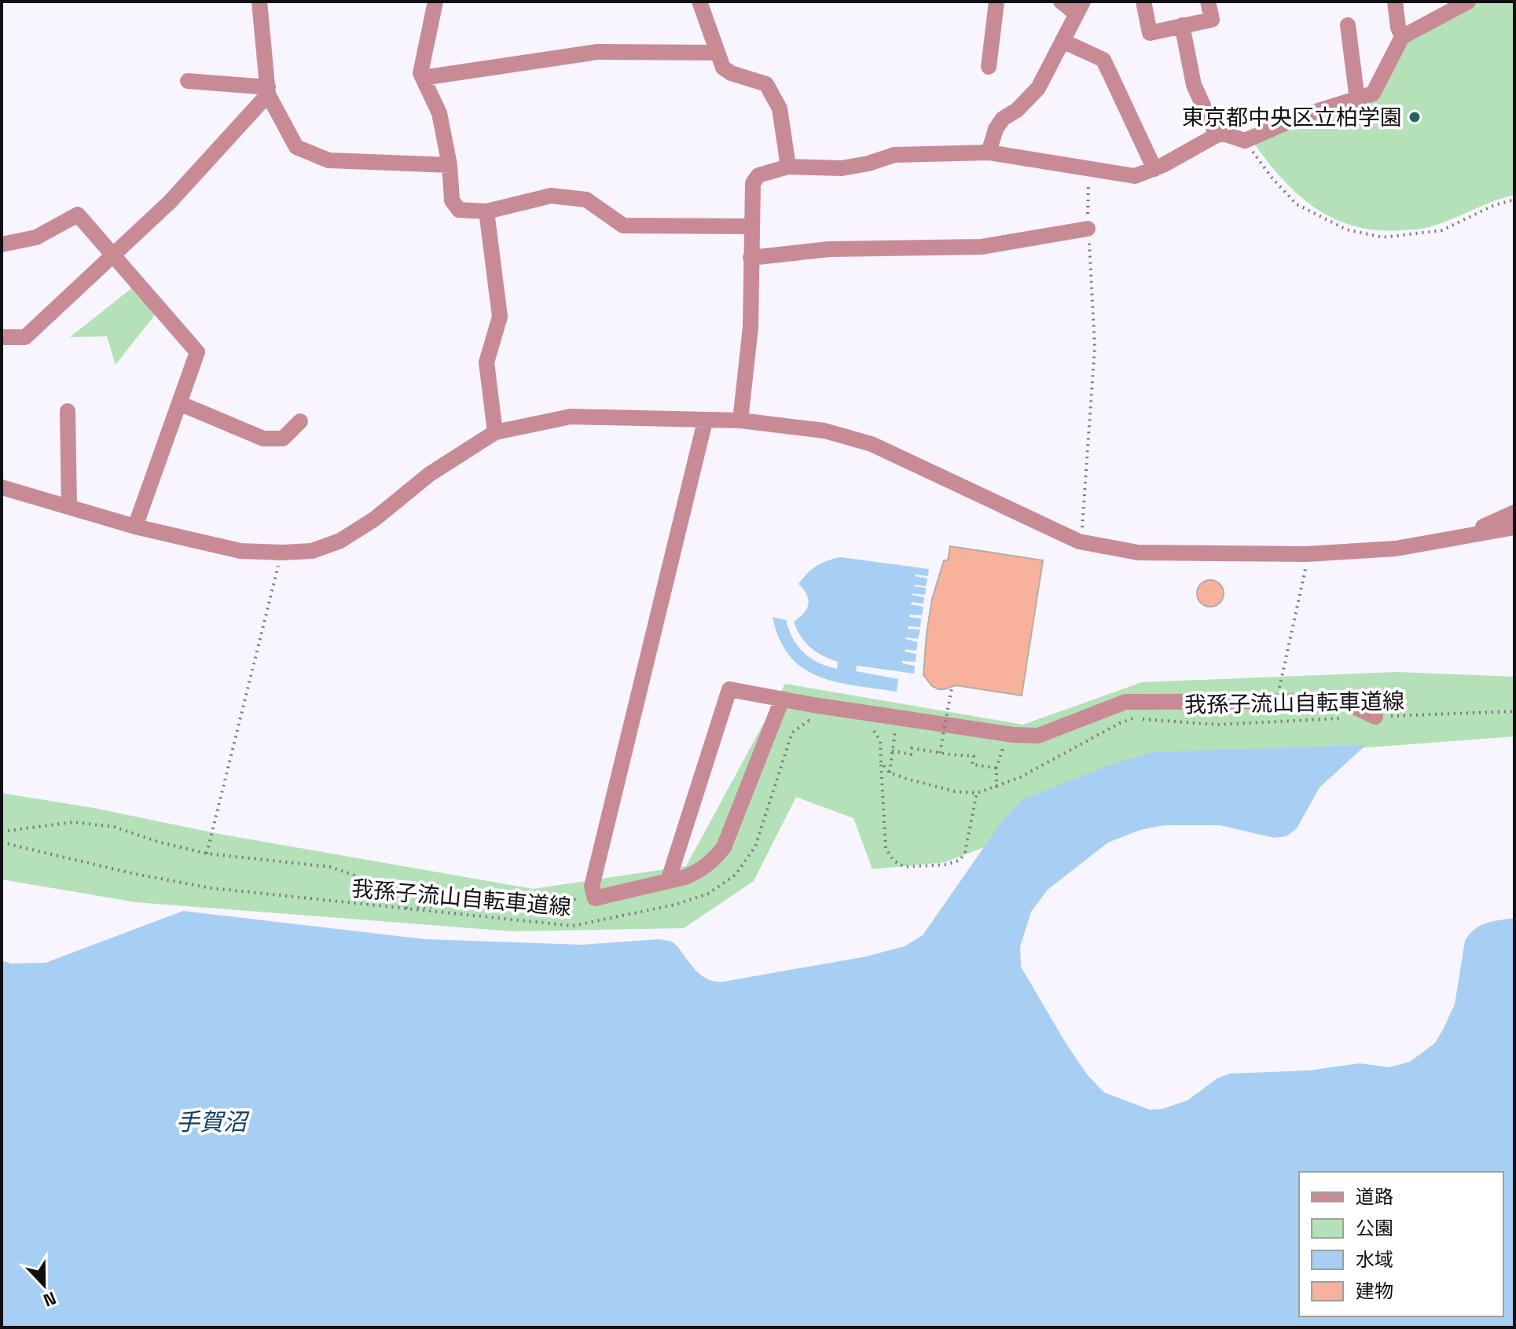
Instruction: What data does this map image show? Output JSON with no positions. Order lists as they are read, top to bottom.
{
  "streets": {
    "path": ["我孫子流山自転車道線"]
  },
  "water": ["手賀沼"],
  "places": ["東京都中央区立柏学園"],
  "legend": [
    "道路",
    "公園",
    "水域",
    "建物"
  ],
  "north": "bottom"
}
